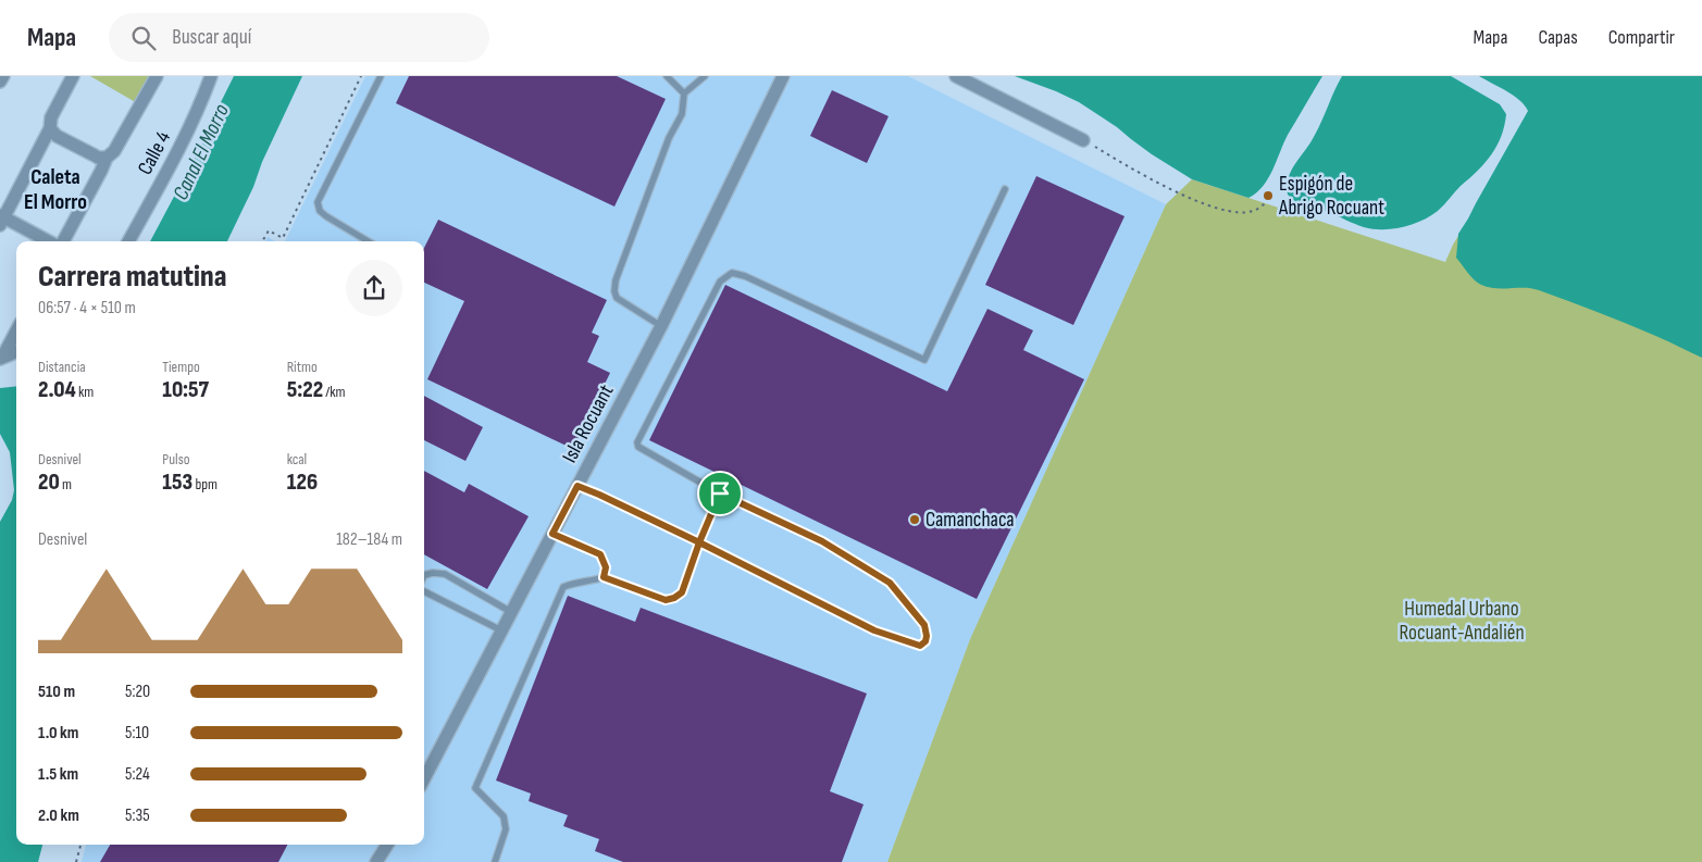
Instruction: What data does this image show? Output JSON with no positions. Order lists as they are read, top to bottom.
{
  "streets": {
    "street": ["Calle 4", "Isla Rocuant"]
  },
  "districts": ["Caleta El Morro"],
  "water": ["Canal El Morro"],
  "parks": ["Humedal Urbano Rocuant-Andalién"],
  "places": ["Espigón de Abrigo Rocuant", "Camanchaca"],
  "page": {
    "header": "Mapa",
    "search": "Buscar aquí",
    "nav": ["Mapa", "Capas", "Compartir"],
    "heading": ["Carrera matutina", "06:57 · 4 × 510 m"],
    "stats": [
      ["Distancia", "2.04 km"],
      ["Tiempo", "10:57"],
      ["Ritmo", "5:22 /km"],
      ["Desnivel", "20 m"],
      ["Pulso", "153 bpm"],
      ["kcal", "126"]
    ],
    "chart": ["Desnivel", "182–184 m"],
    "list": [
      {
        "name": "510 m",
        "note": "5:20"
      },
      {
        "name": "1.0 km",
        "note": "5:10"
      },
      {
        "name": "1.5 km",
        "note": "5:24"
      },
      {
        "name": "2.0 km",
        "note": "5:35"
      }
    ]
  }
}
